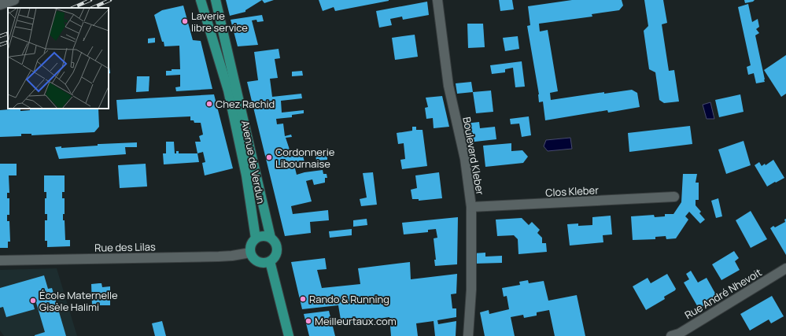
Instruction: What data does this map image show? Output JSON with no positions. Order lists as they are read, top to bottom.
{
  "streets": {
    "main road": ["Avenue de Verdun"],
    "street": [
      "Boulevard Kleber",
      "Clos Kleber",
      "Rue des Lilas",
      "Rue André Nhevoit"
    ]
  },
  "crossings": [
    ["Boulevard Kleber", "Clos Kleber"],
    ["Avenue de Verdun", "Rue des Lilas"]
  ],
  "places": [
    "Laverie libre service",
    "Chez Rachid",
    "Cordonnerie Libournaise",
    "Rando & Running",
    "École Maternelle Gisèle Halimi",
    "Meilleurtaux.com"
  ]
}
